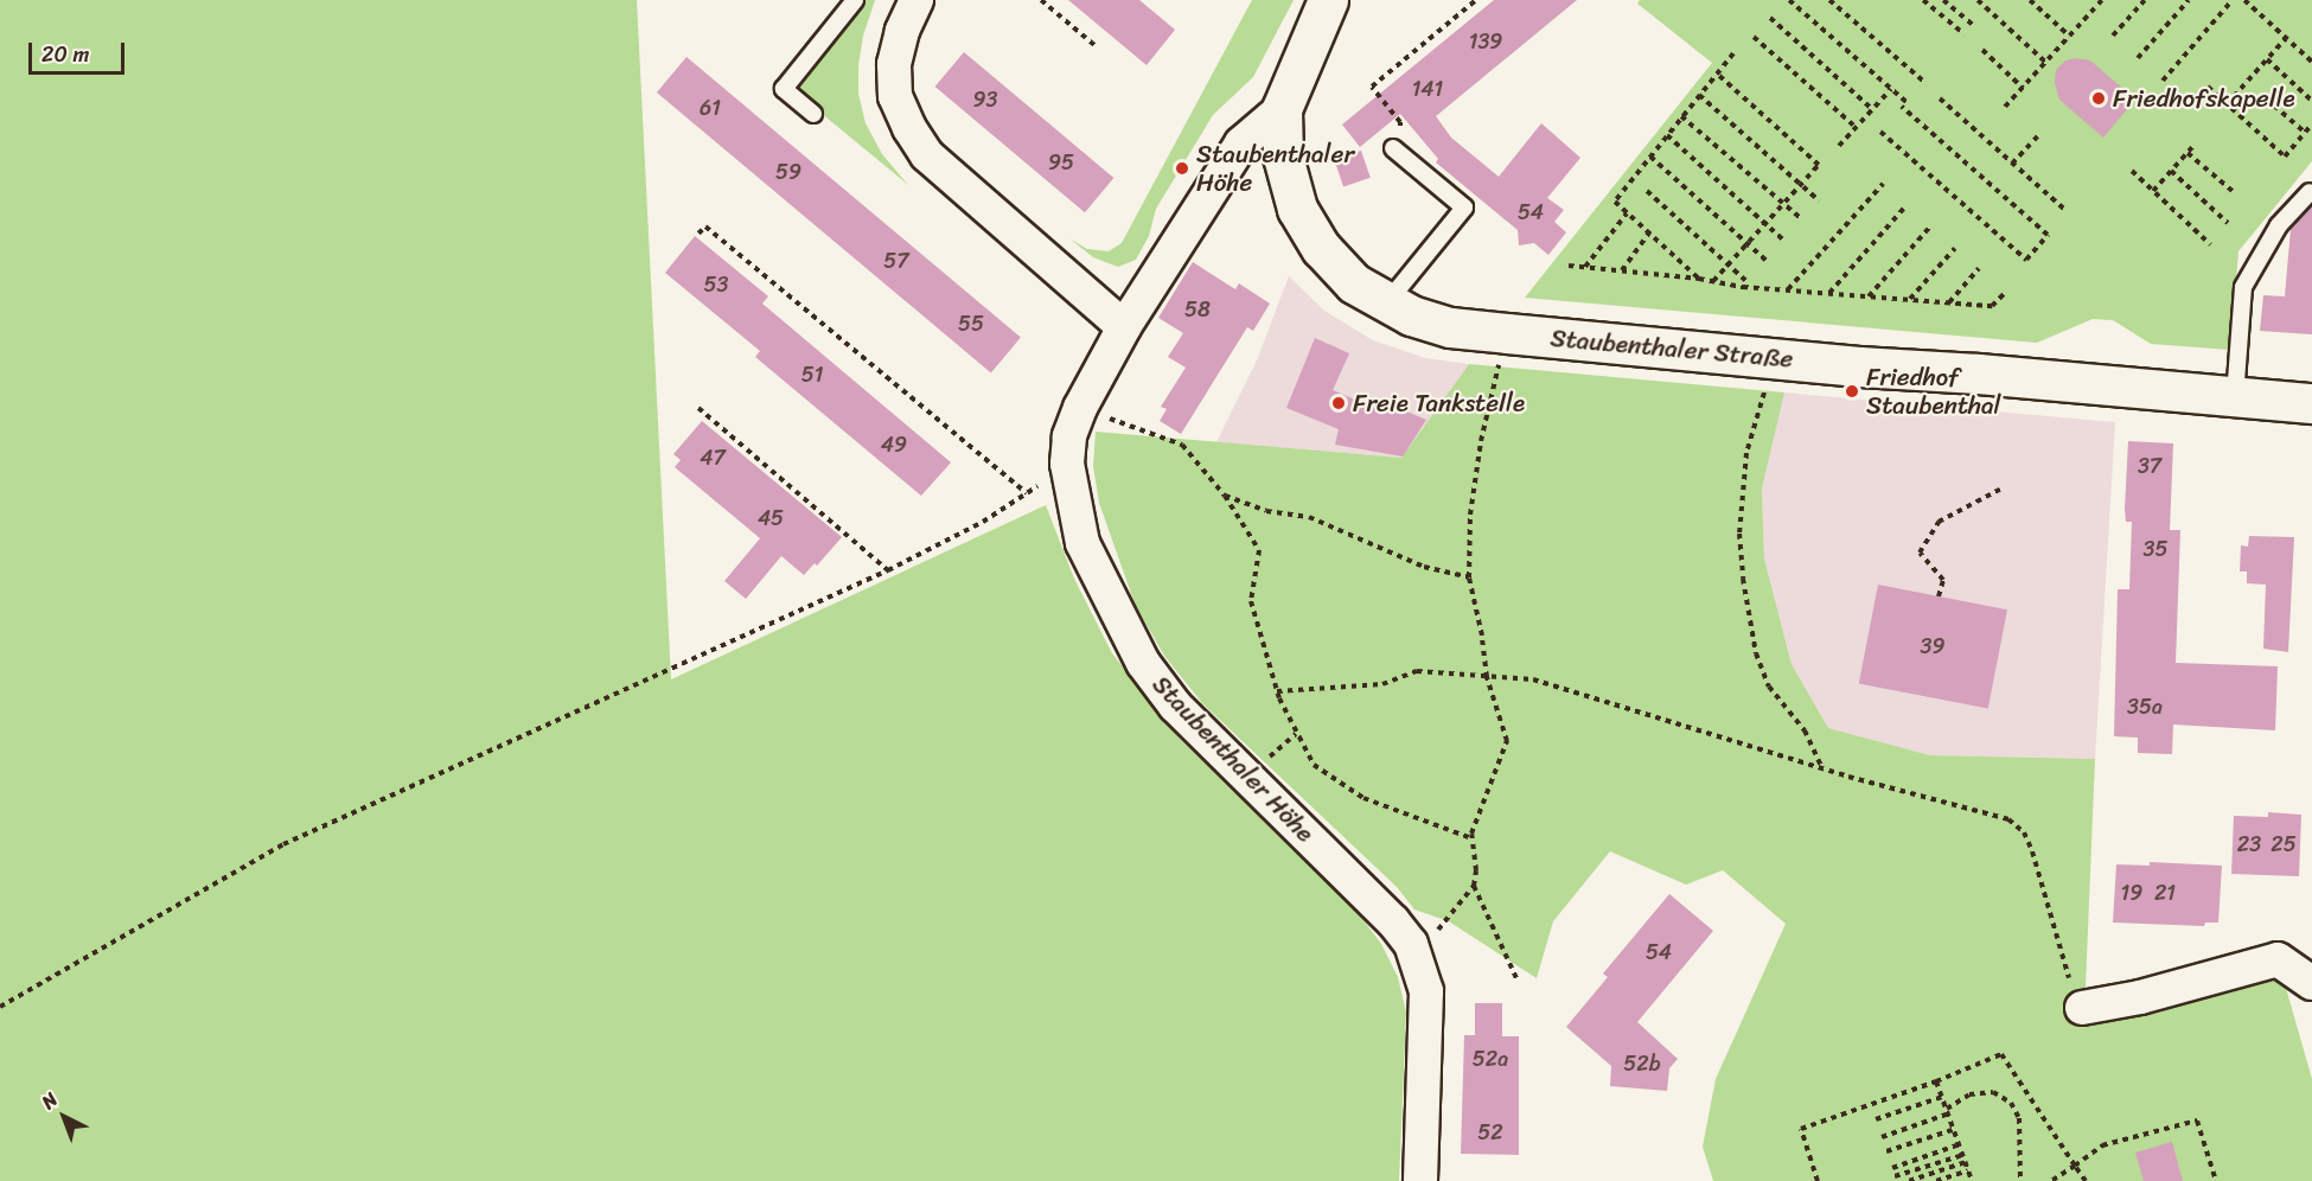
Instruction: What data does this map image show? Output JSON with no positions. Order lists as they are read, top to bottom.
{
  "streets": {
    "main road": ["Staubenthaler Straße"],
    "street": ["Staubenthaler Höhe"]
  },
  "crossings": [
    ["Staubenthaler Straße", "Staubenthaler Höhe"]
  ],
  "places": [
    "Friedhofskapelle",
    "Staubenthaler Höhe",
    "Friedhof Staubenthal",
    "Freie Tankstelle"
  ],
  "house_numbers": [
    "139",
    "141",
    "93",
    "61",
    "95",
    "59",
    "54",
    "57",
    "53",
    "58",
    "55",
    "51",
    "49",
    "47",
    "37",
    "45",
    "35",
    "39",
    "35a",
    "23",
    "25",
    "19",
    "21",
    "54",
    "52a",
    "52b",
    "52"
  ],
  "scale_bar": "20 m",
  "north": "top left"
}
